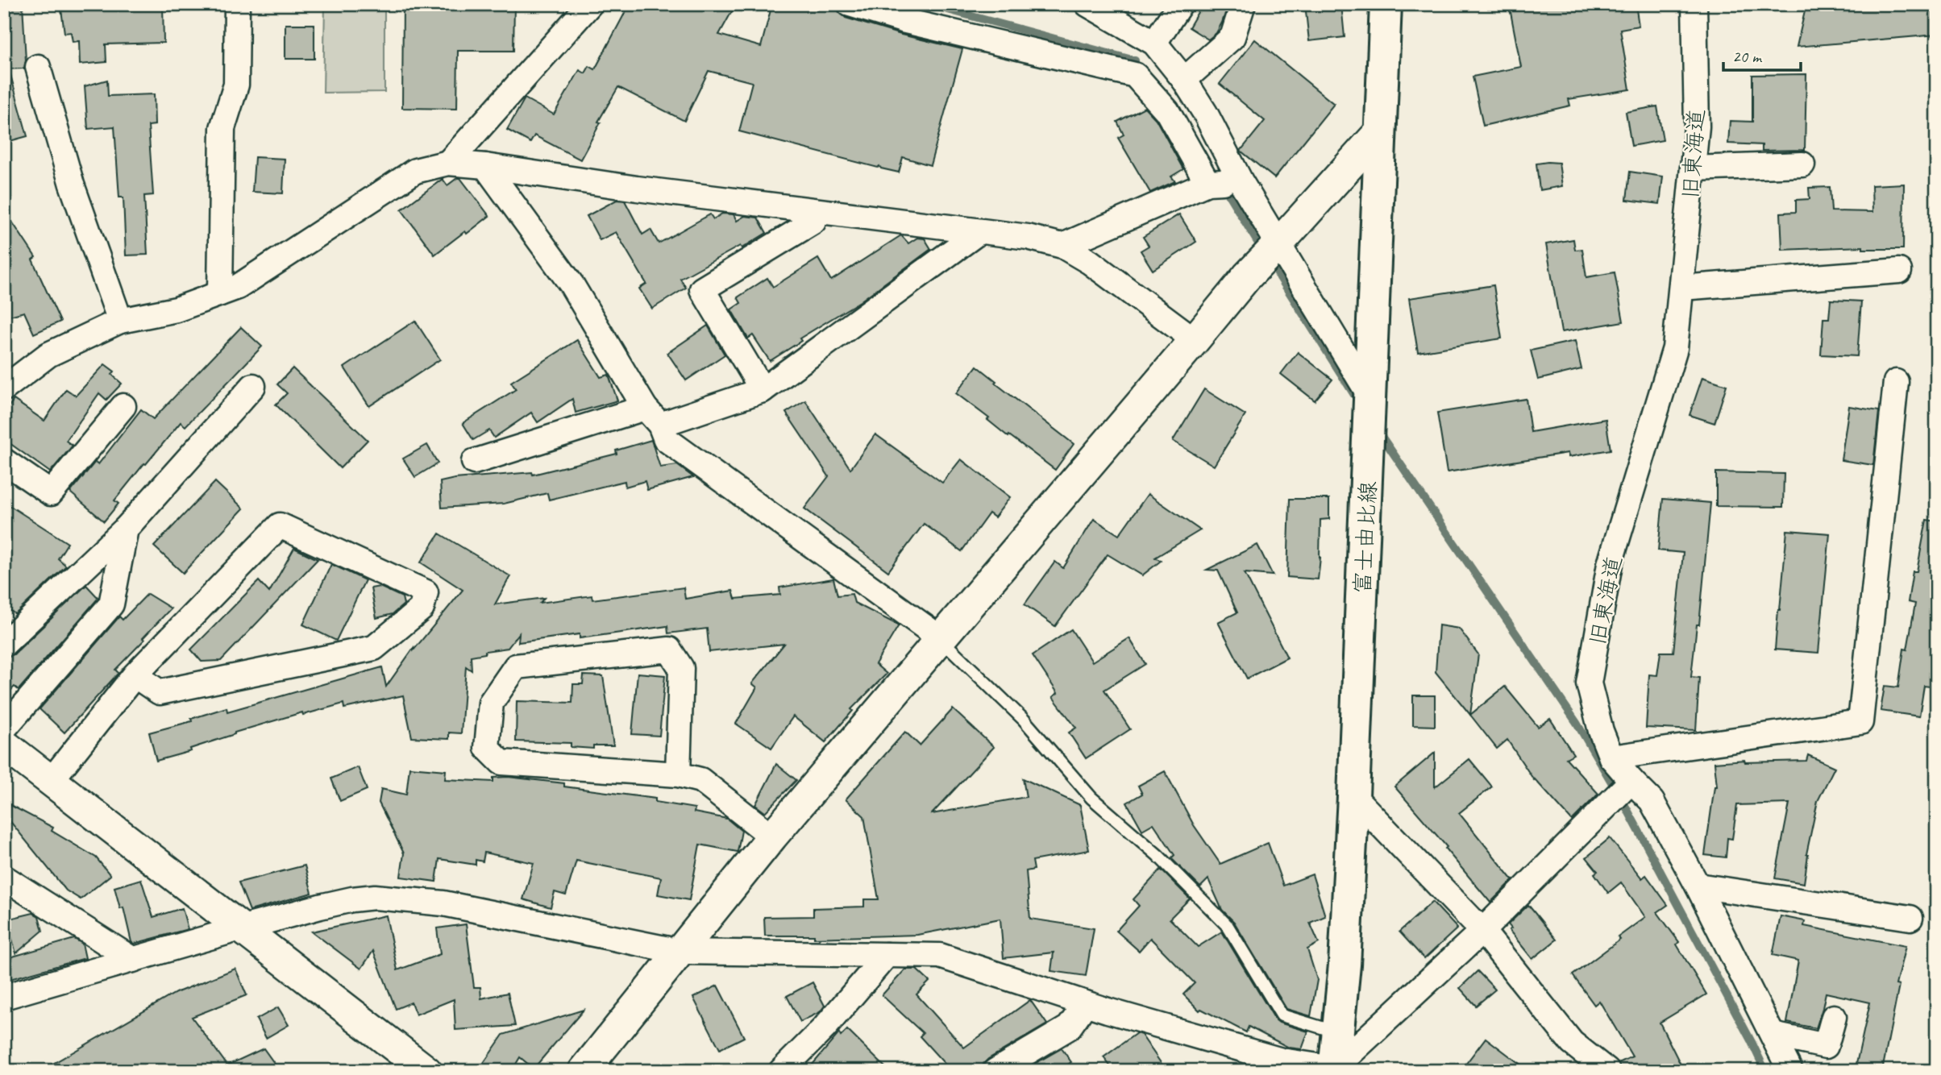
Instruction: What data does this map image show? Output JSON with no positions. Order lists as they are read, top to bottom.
{
  "streets": {
    "main road": ["富士由比線"],
    "street": ["旧東海道"]
  },
  "scale_bar": "20 m"
}
